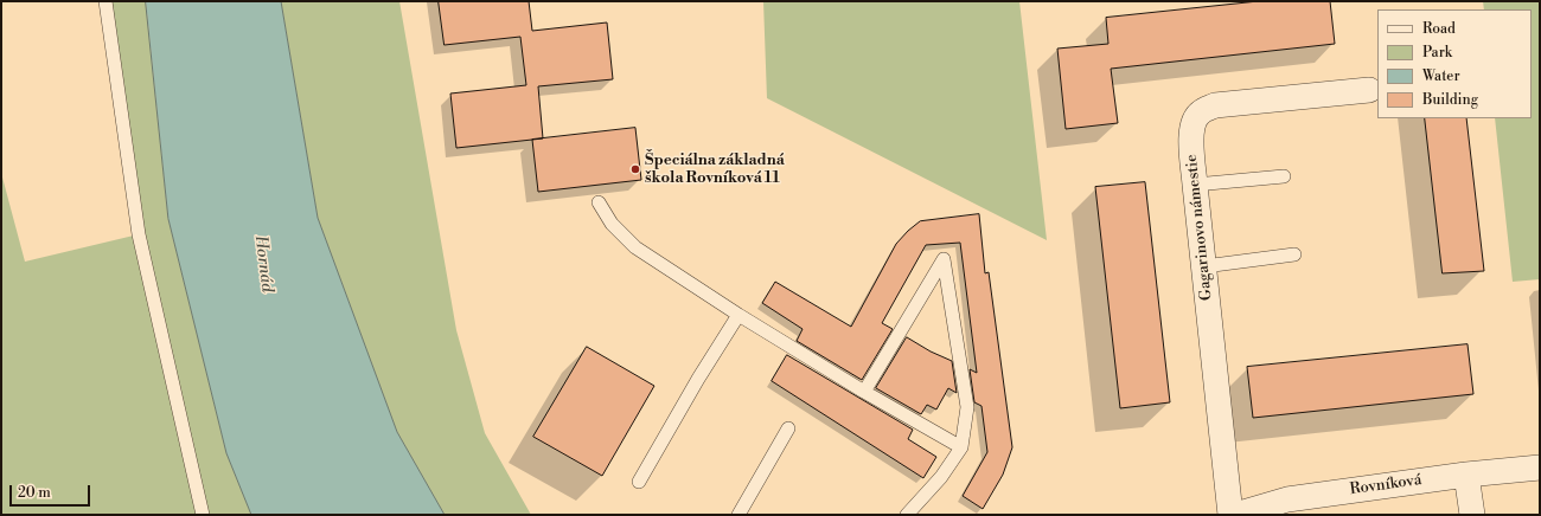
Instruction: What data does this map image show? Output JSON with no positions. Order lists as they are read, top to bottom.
{
  "streets": {
    "street": ["Gagarinovo námestie", "Rovníková"]
  },
  "water": ["Hornád"],
  "places": ["Špeciálna základná škola Rovníková 11"],
  "legend": [
    "Road",
    "Park",
    "Water",
    "Building"
  ],
  "scale_bar": "20 m"
}
